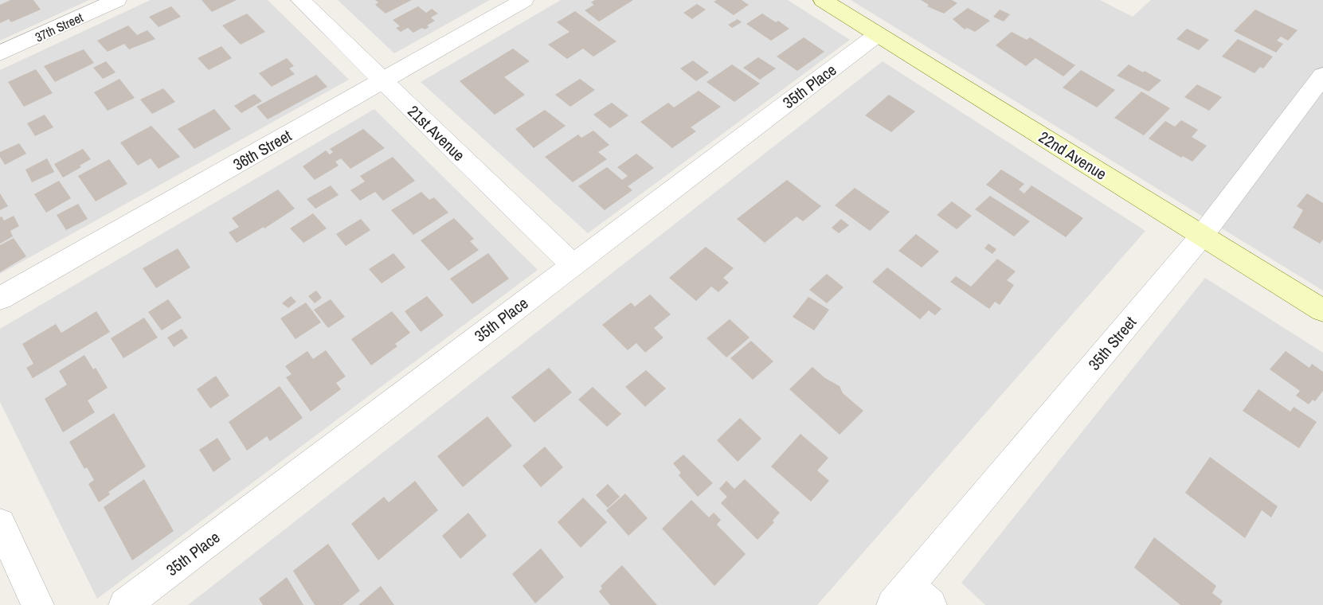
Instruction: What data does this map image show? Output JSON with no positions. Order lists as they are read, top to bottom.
{
  "streets": {
    "street": [
      "37th Street",
      "35th Place",
      "21st Avenue",
      "36th Street",
      "22nd Avenue",
      "35th Street"
    ]
  },
  "crossings": [
    ["35th Place", "21st Avenue"],
    ["35th Place", "22nd Avenue"],
    ["21st Avenue", "36th Street"],
    ["22nd Avenue", "35th Street"]
  ]
}
